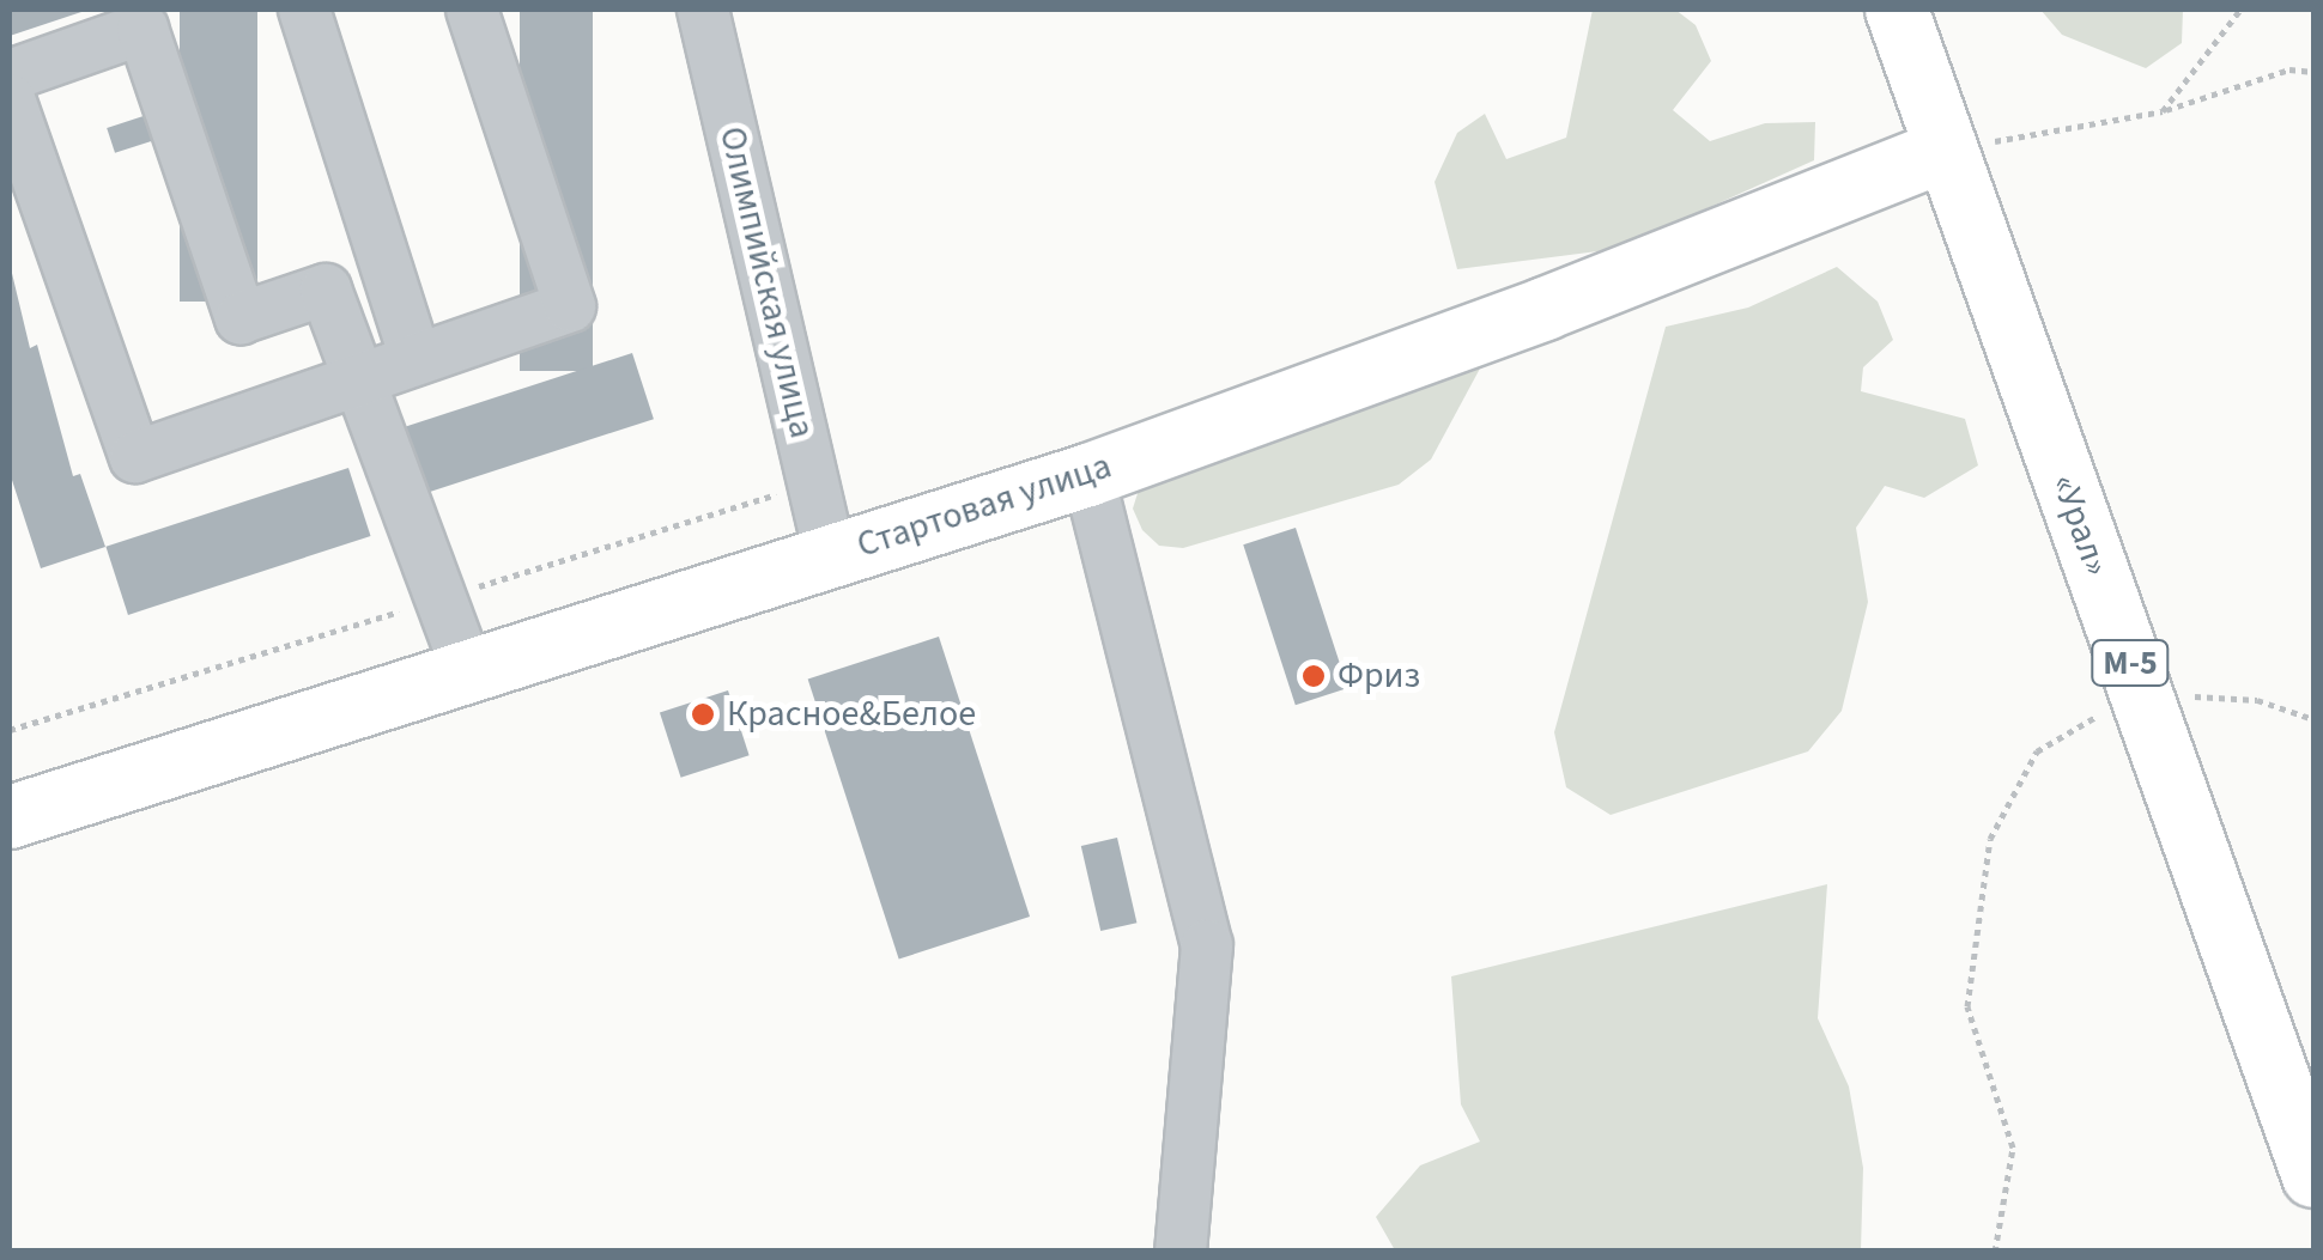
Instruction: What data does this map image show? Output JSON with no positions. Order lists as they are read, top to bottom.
{
  "streets": {
    "main road": ["Стартовая улица", "«Урал»", "М-5"],
    "street": ["Олимпийская улица"]
  },
  "crossings": [
    ["Олимпийская улица", "Стартовая улица"],
    ["Стартовая улица", "«Урал»"]
  ],
  "places": ["Фриз", "Красное&Белое"]
}
